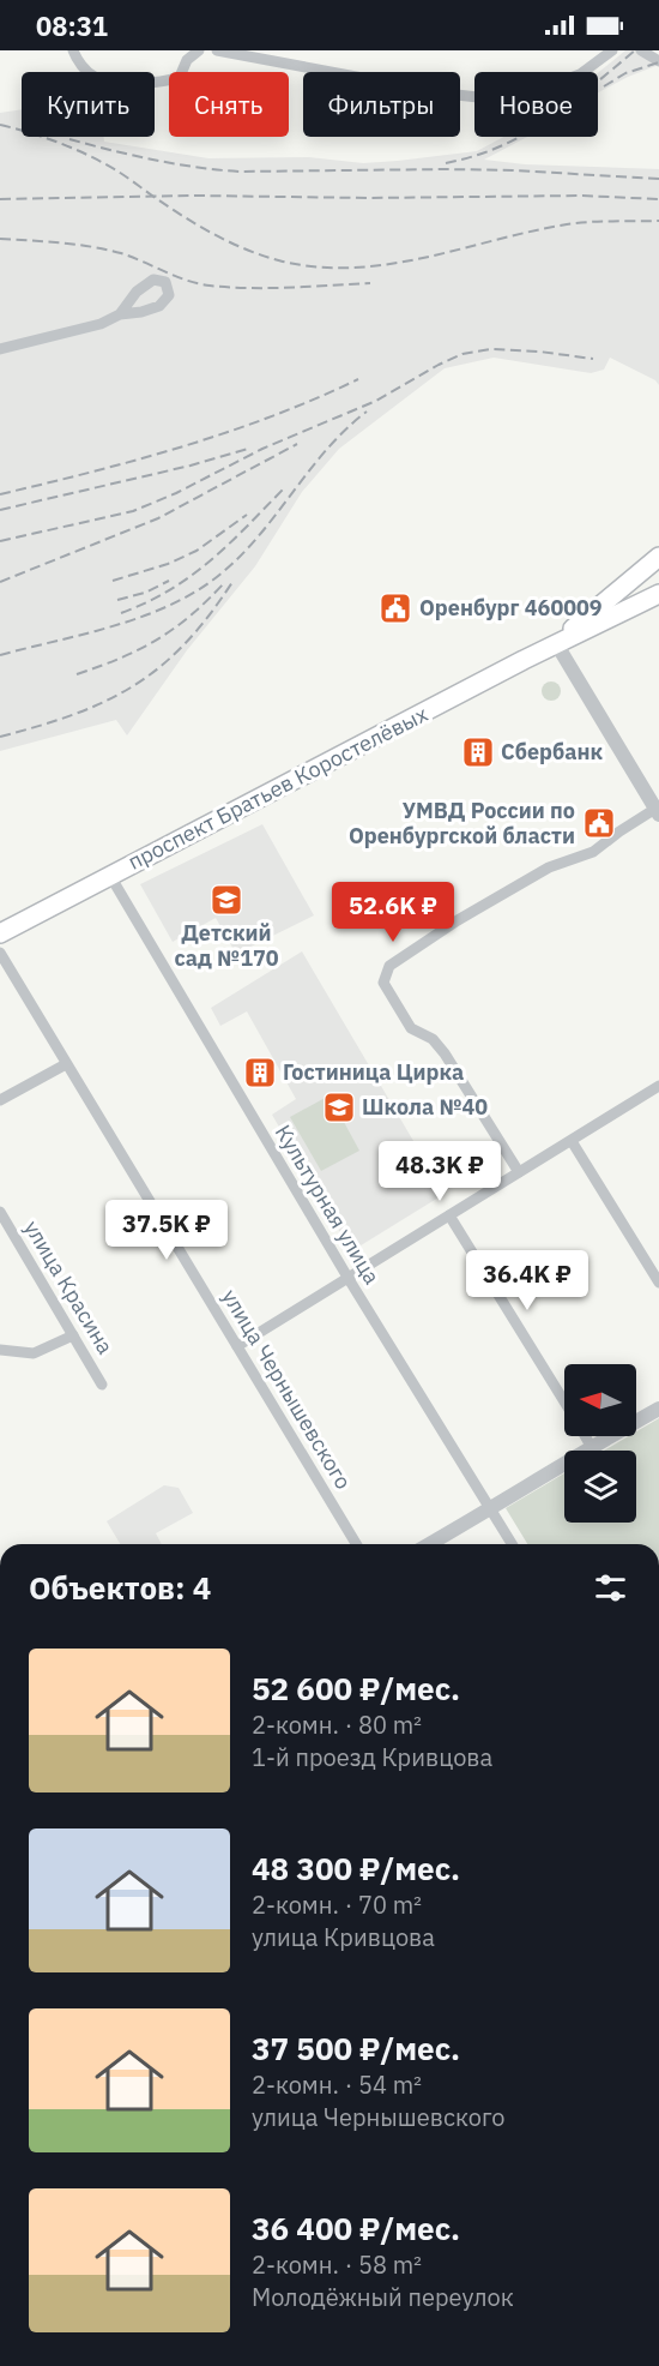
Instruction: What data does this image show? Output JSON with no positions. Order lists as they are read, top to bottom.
{
  "streets": {
    "main road": ["проспект Братьев Коростелёвых"],
    "street": ["Культурная улица", "улица Красина", "улица Чернышевского"]
  },
  "crossings": [
    ["проспект Братьев Коростелёвых", "Культурная улица"]
  ],
  "places": {
    "public building": ["Оренбург 460009", "УМВД России по Оренбургской бласти"],
    "building": ["Сбербанк", "Гостиница Цирка"],
    "school or university": ["Детский сад №170", "Школа №40"]
  },
  "north": "left",
  "page": {
    "status": "08:31",
    "chip": [
      "Купить",
      "Снять",
      "Фильтры",
      "Новое"
    ],
    "price": [
      "52.6K ₽",
      "48.3K ₽",
      "37.5K ₽",
      "36.4K ₽"
    ],
    "heading": "Объектов: 4",
    "list": [
      {
        "name": "52 600 ₽/мес.",
        "note": "2-комн. · 80 m² · 1-й проезд Кривцова"
      },
      {
        "name": "48 300 ₽/мес.",
        "note": "2-комн. · 70 m² · улица Кривцова"
      },
      {
        "name": "37 500 ₽/мес.",
        "note": "2-комн. · 54 m² · улица Чернышевского"
      },
      {
        "name": "36 400 ₽/мес.",
        "note": "2-комн. · 58 m² · Молодёжный переулок"
      }
    ]
  }
}
